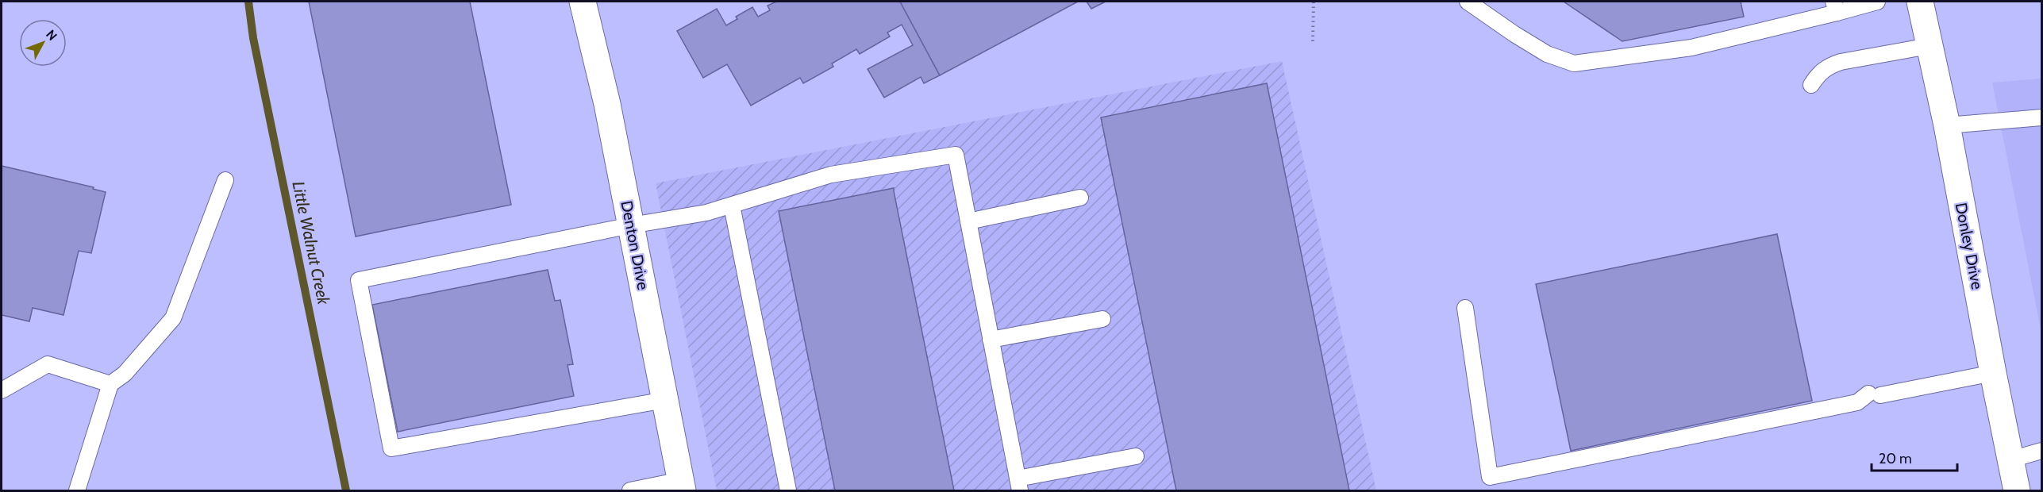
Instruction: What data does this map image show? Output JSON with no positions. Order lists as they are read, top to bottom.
{
  "streets": {
    "street": ["Denton Drive", "Donley Drive"]
  },
  "water": ["Little Walnut Creek"],
  "scale_bar": "20 m",
  "north": "top right"
}
